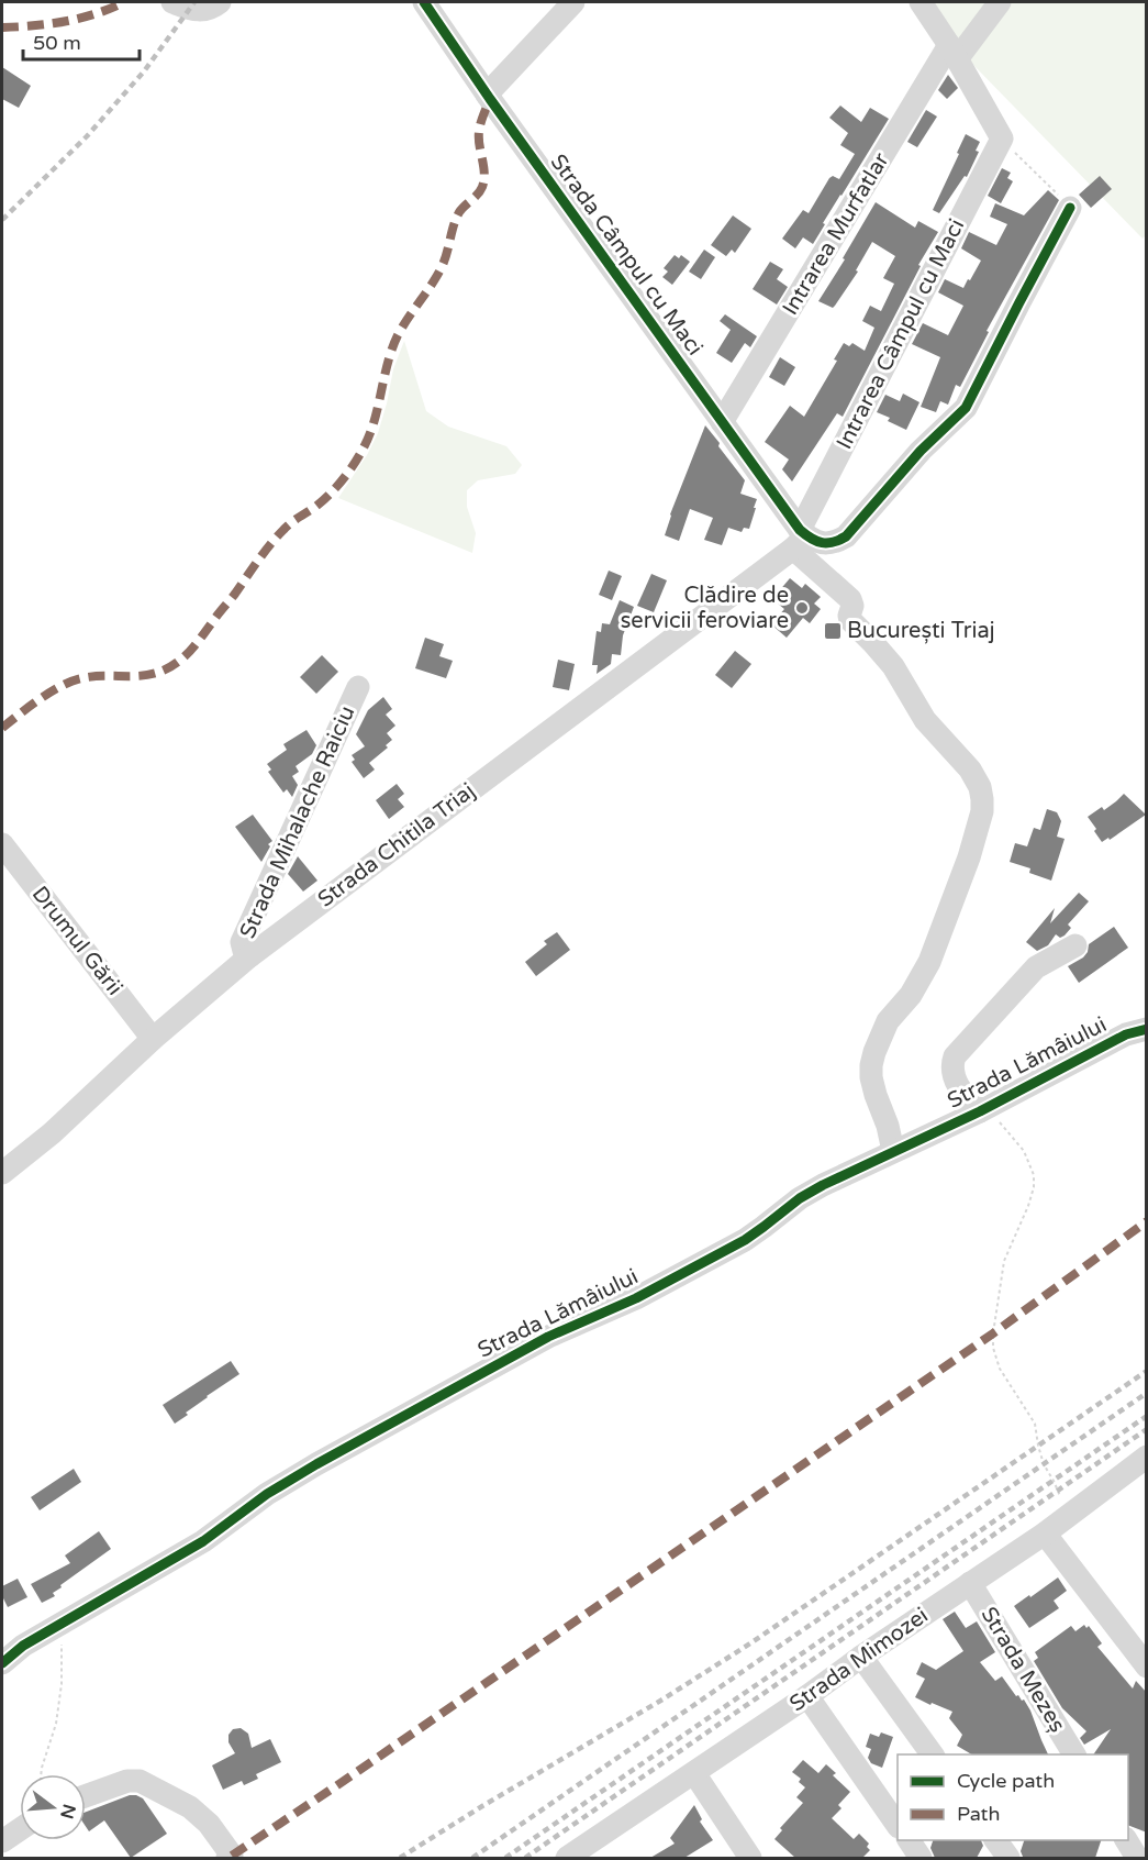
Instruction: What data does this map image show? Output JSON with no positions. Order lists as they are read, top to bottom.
{
  "streets": {
    "street": [
      "Intrarea Murfatlar",
      "Strada Câmpul cu Maci",
      "Intrarea Câmpul cu Maci",
      "Strada Mihalache Raiciu",
      "Strada Chitila Triaj",
      "Drumul Gării",
      "Strada Lămâiului",
      "Strada Mimozei",
      "Strada Mezeș"
    ]
  },
  "crossings": [
    ["Intrarea Murfatlar", "Strada Câmpul cu Maci"],
    ["Strada Câmpul cu Maci", "Intrarea Câmpul cu Maci"],
    ["Strada Câmpul cu Maci", "Strada Chitila Triaj"],
    ["Strada Câmpul cu Maci", "Strada Lămâiului"],
    ["Intrarea Câmpul cu Maci", "Strada Chitila Triaj"],
    ["Strada Mihalache Raiciu", "Strada Chitila Triaj"],
    ["Strada Chitila Triaj", "Drumul Gării"],
    ["Strada Mimozei", "Strada Mezeș"]
  ],
  "places": {
    "other": ["Clădire de servicii feroviare"],
    "transit": ["București Triaj"]
  },
  "legend": ["Cycle path", "Path"],
  "scale_bar": "50 m",
  "north": "right"
}
